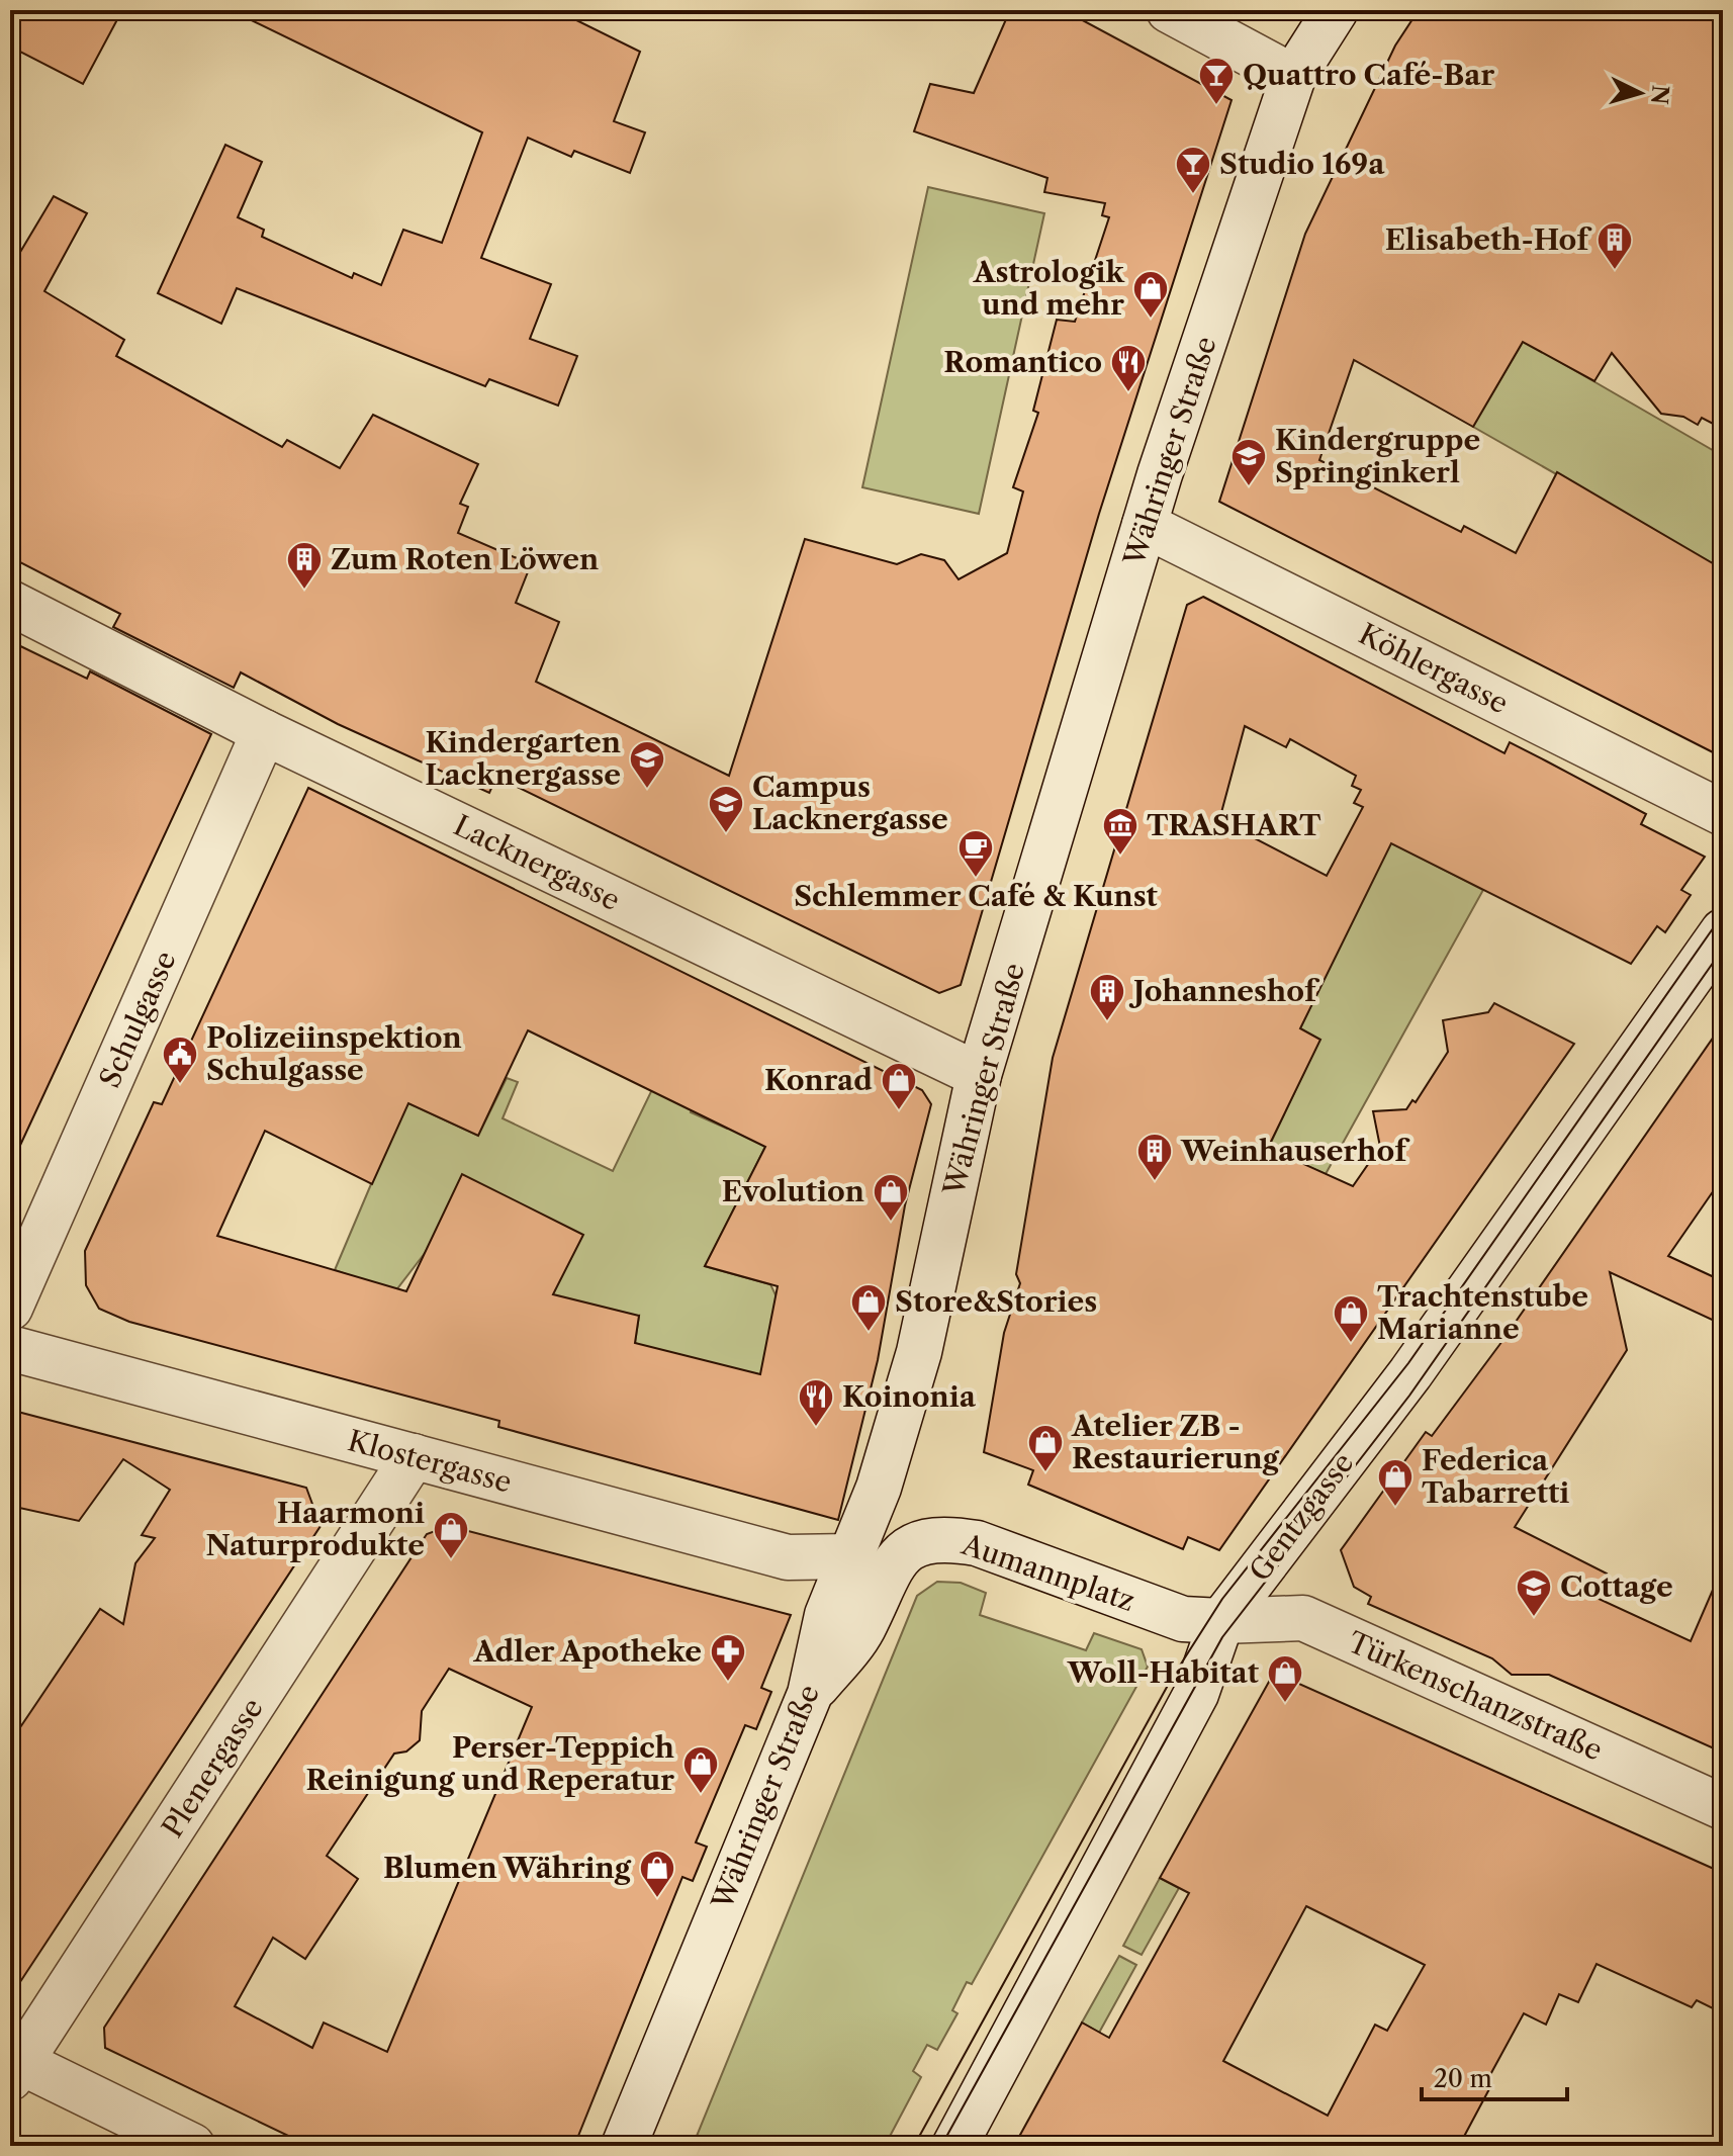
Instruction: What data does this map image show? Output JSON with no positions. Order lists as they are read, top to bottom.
{
  "streets": {
    "street": [
      "Währinger Straße",
      "Köhlergasse",
      "Lacknergasse",
      "Schulgasse",
      "Klostergasse",
      "Gentzgasse",
      "Aumannplatz",
      "Türkenschanzstraße",
      "Plenergasse"
    ]
  },
  "crossings": [
    ["Währinger Straße", "Köhlergasse"],
    ["Währinger Straße", "Lacknergasse"],
    ["Währinger Straße", "Klostergasse"],
    ["Währinger Straße", "Aumannplatz"],
    ["Lacknergasse", "Schulgasse"],
    ["Klostergasse", "Plenergasse"],
    ["Gentzgasse", "Aumannplatz"],
    ["Gentzgasse", "Türkenschanzstraße"],
    ["Aumannplatz", "Türkenschanzstraße"]
  ],
  "places": {
    "bar": ["Quattro Café-Bar", "Studio 169a"],
    "building": [
      "Elisabeth-Hof",
      "Zum Roten Löwen",
      "Johanneshof",
      "Weinhauserhof"
    ],
    "shop": [
      "Astrologik und mehr",
      "Konrad",
      "Evolution",
      "Store&Stories",
      "Trachtenstube Marianne",
      "Atelier ZB - Restaurierung",
      "Federica Tabarretti",
      "Haarmoni Naturprodukte",
      "Woll-Habitat",
      "Perser-Teppich Reinigung und Reperatur",
      "Blumen Währing"
    ],
    "restaurant": ["Romantico", "Koinonia"],
    "school or university": [
      "Kindergruppe Springinkerl",
      "Kindergarten Lacknergasse",
      "Campus Lacknergasse",
      "Cottage"
    ],
    "museum": ["TRASHART"],
    "cafe": ["Schlemmer Café & Kunst"],
    "public building": ["Polizeiinspektion Schulgasse"],
    "pharmacy": ["Adler Apotheke"]
  },
  "scale_bar": "20 m",
  "north": "right"
}
